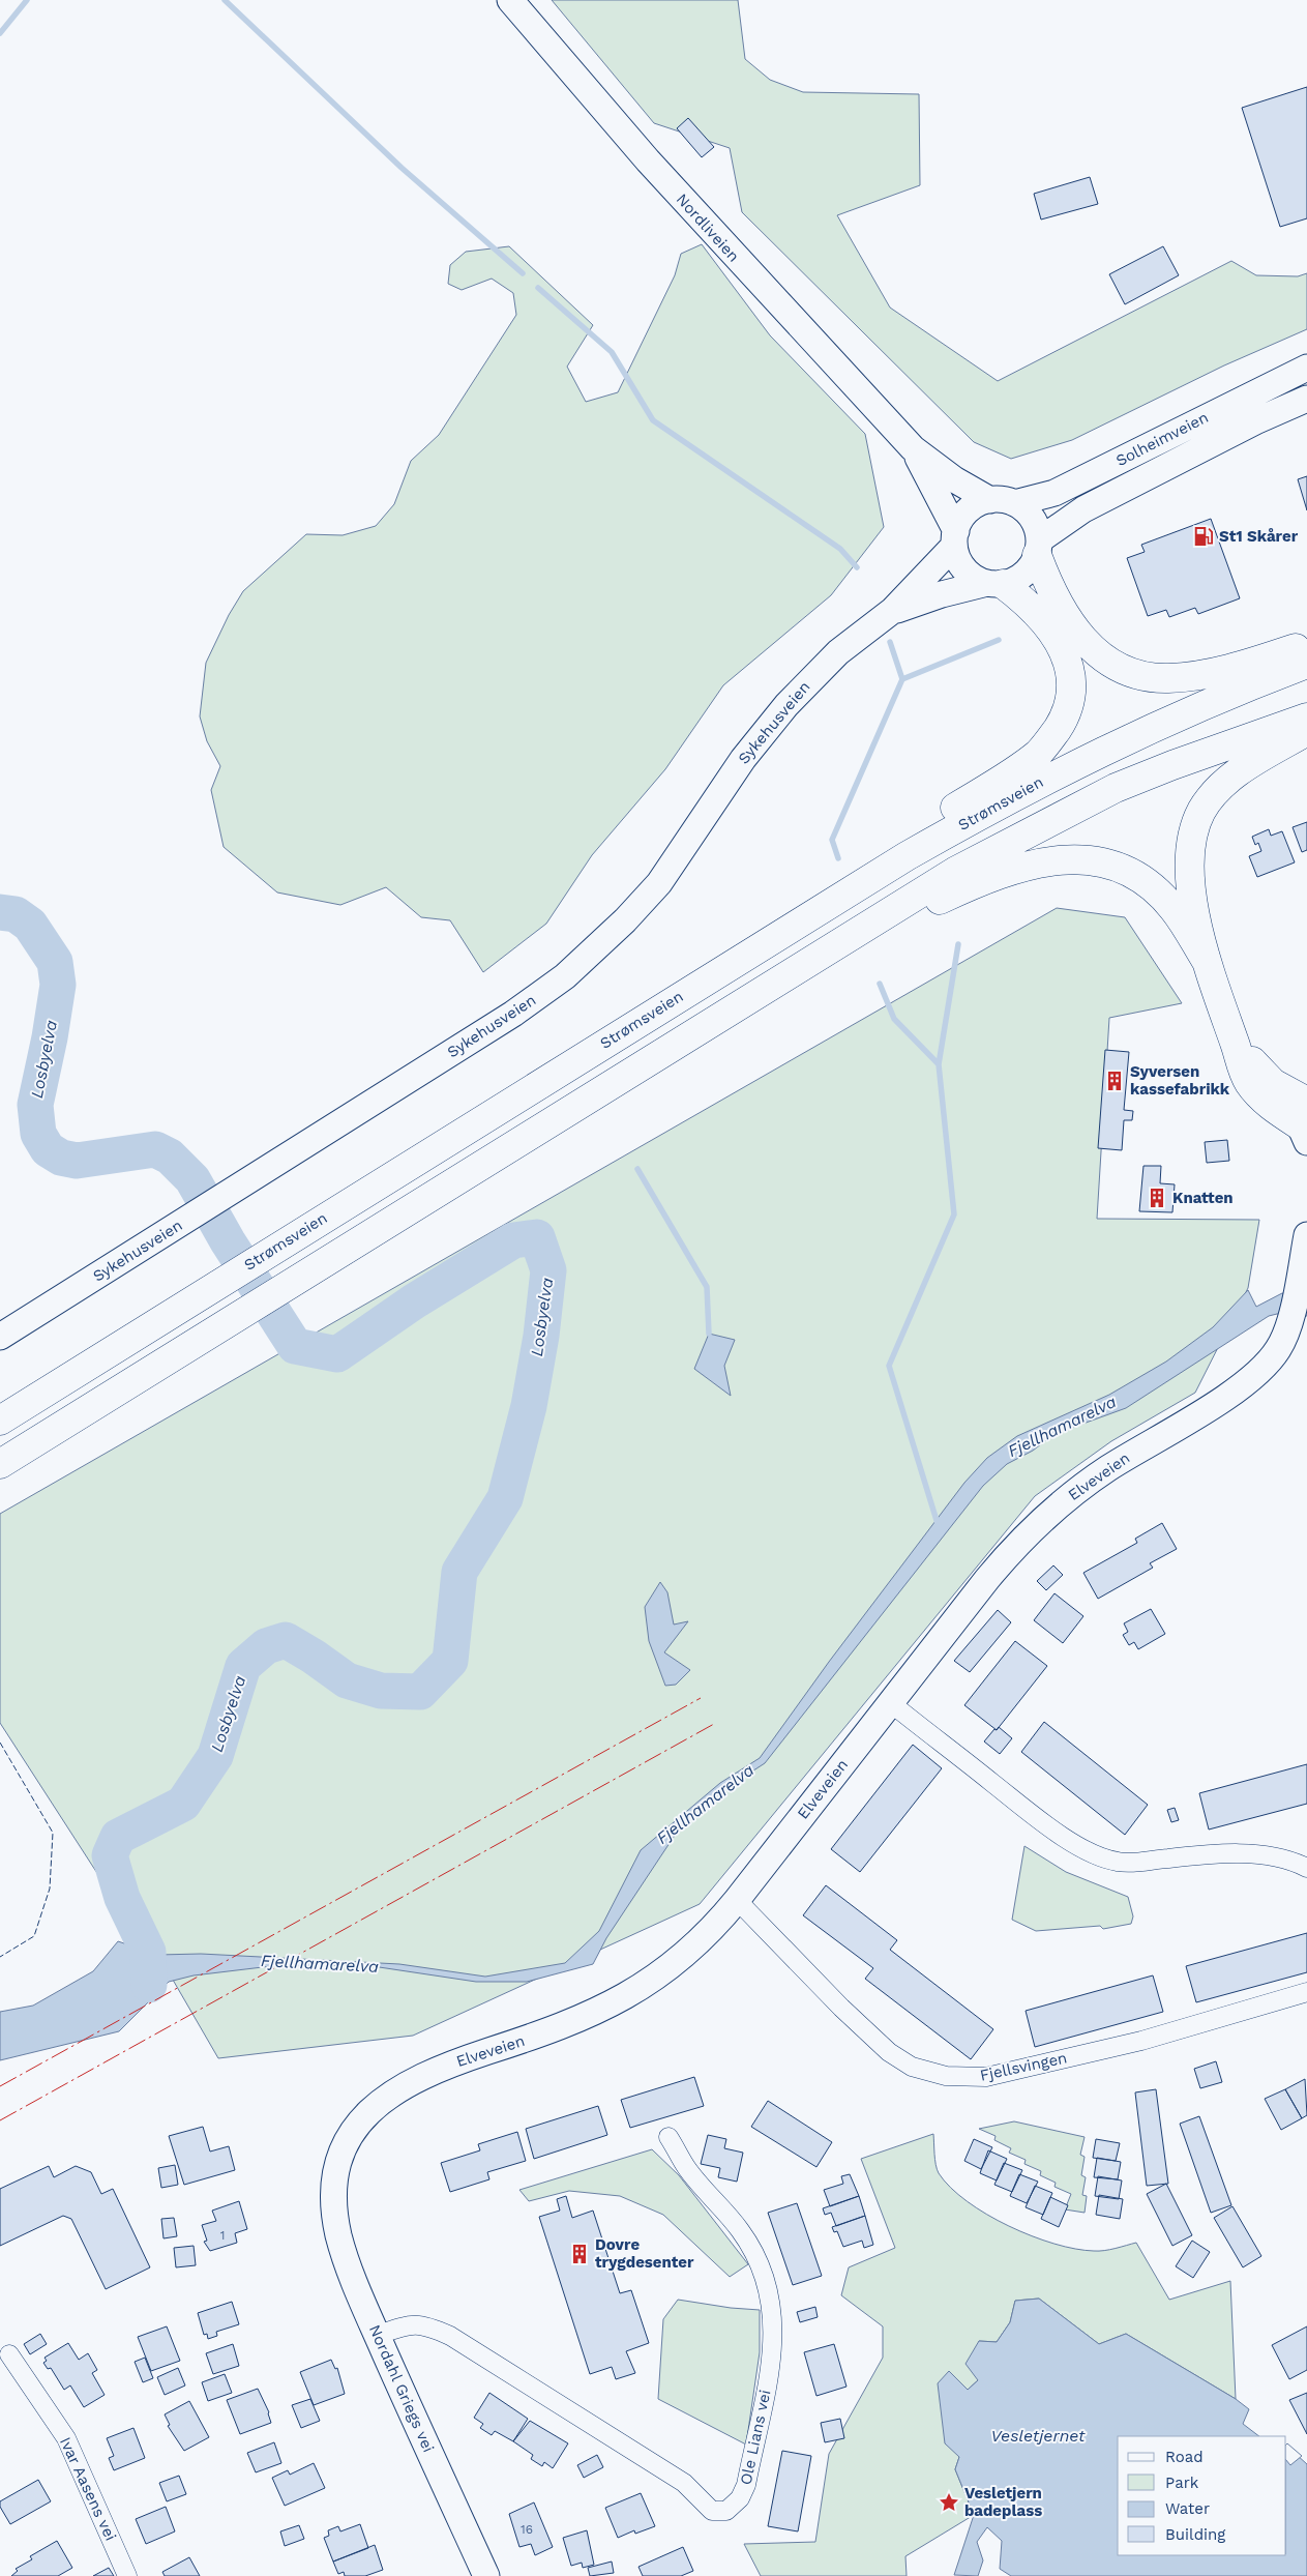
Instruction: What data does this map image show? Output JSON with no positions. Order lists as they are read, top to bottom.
{
  "streets": {
    "highway": ["Strømsveien"],
    "main road": [
      "Nordliveien",
      "Solheimveien",
      "Sykehusveien",
      "Elveveien",
      "Nordahl Griegs vei"
    ],
    "street": ["Fjellsvingen", "Ole Lians vei", "Ivar Aasens vei"]
  },
  "crossings": [
    ["Nordliveien", "Solheimveien"],
    ["Nordliveien", "Sykehusveien"],
    ["Solheimveien", "Sykehusveien"],
    ["Elveveien", "Fjellsvingen"],
    ["Elveveien", "Nordahl Griegs vei"],
    ["Nordahl Griegs vei", "Ole Lians vei"]
  ],
  "water": ["Losbyelva", "Fjellhamarelva", "Vesletjernet"],
  "places": {
    "fuel station": ["St1 Skårer"],
    "building": ["Syversen kassefabrikk", "Knatten", "Dovre trygdesenter"],
    "place": ["Vesletjern badeplass"]
  },
  "house_numbers": ["1", "16"],
  "legend": [
    "Road",
    "Park",
    "Water",
    "Building"
  ]
}
